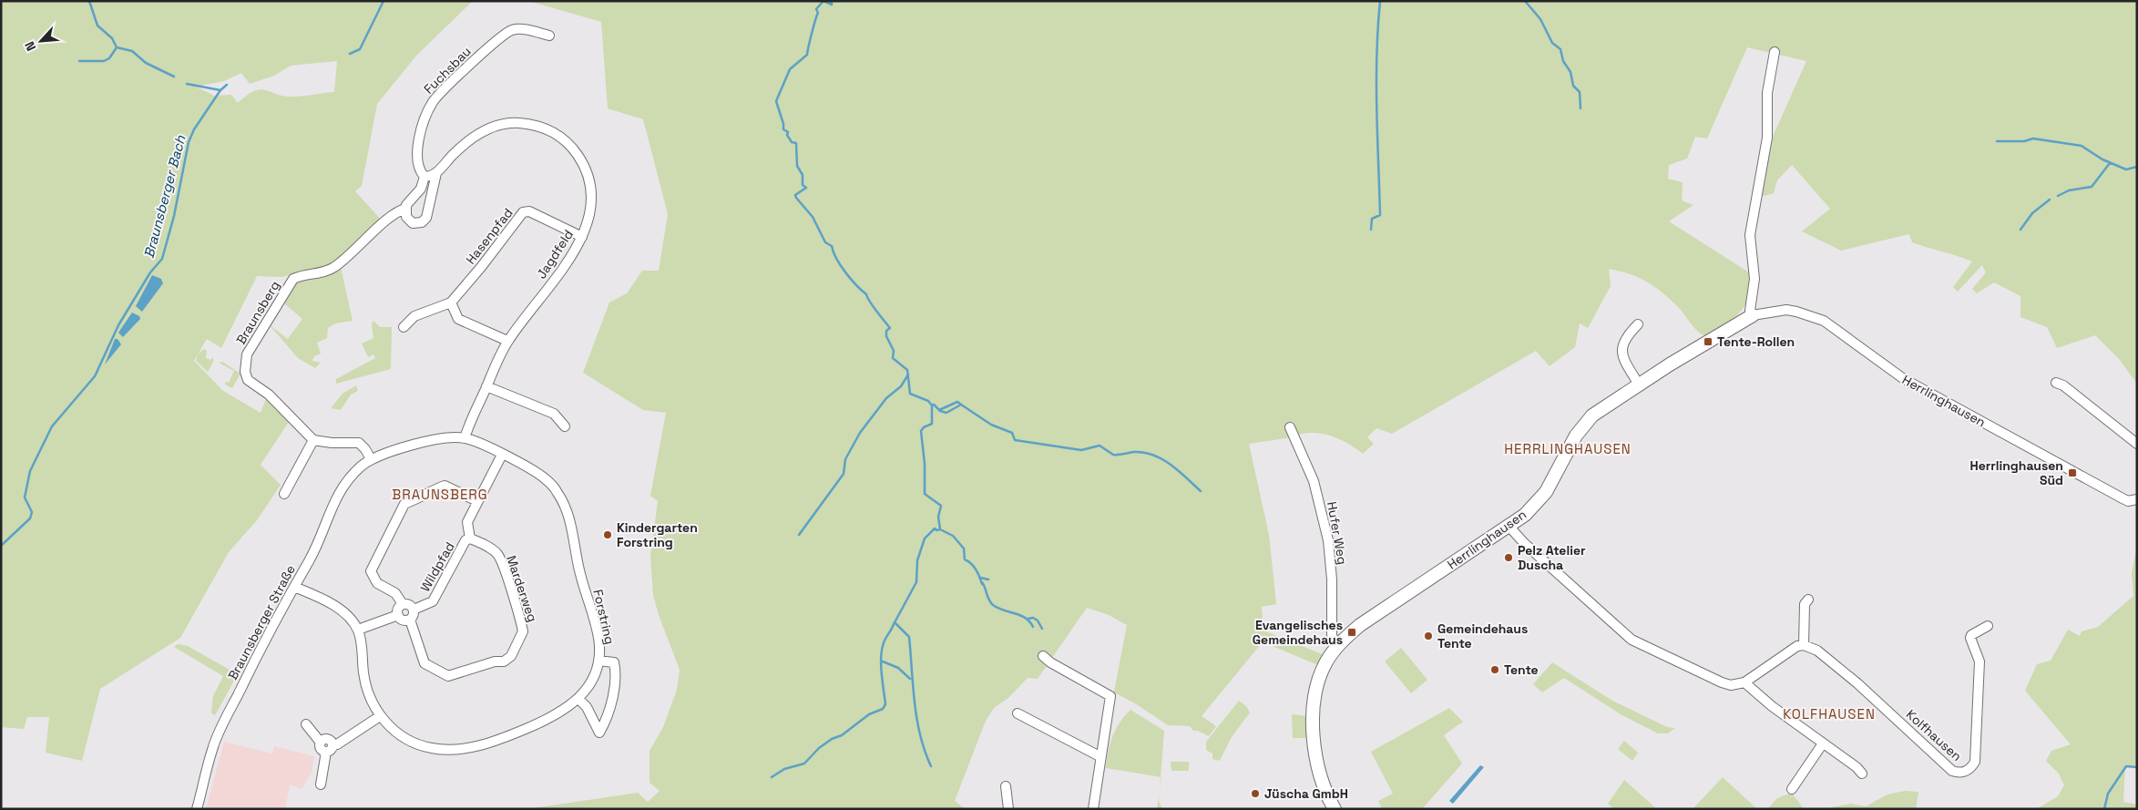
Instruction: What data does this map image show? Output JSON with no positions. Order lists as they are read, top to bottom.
{
  "streets": {
    "street": [
      "Fuchsbau",
      "Hasenpfad",
      "Jagdfeld",
      "Braunsberg",
      "Herrlinghausen",
      "Hufer Weg",
      "Wildpfad",
      "Marderweg",
      "Forstring",
      "Braunsberger Straße",
      "Kolfhausen"
    ]
  },
  "crossings": [
    ["Fuchsbau", "Jagdfeld"],
    ["Hasenpfad", "Jagdfeld"],
    ["Jagdfeld", "Braunsberg"],
    ["Jagdfeld", "Forstring"],
    ["Herrlinghausen", "Hufer Weg"],
    ["Wildpfad", "Marderweg"],
    ["Wildpfad", "Forstring"],
    ["Forstring", "Braunsberger Straße"]
  ],
  "districts": ["HERRLINGHAUSEN", "BRAUNSBERG", "KOLFHAUSEN"],
  "water": ["Braunsberger Bach"],
  "places": {
    "transit": ["Tente-Rollen", "Herrlinghausen Süd", "Evangelisches Gemeindehaus"],
    "other": [
      "Kindergarten Forstring",
      "Pelz Atelier Duscha",
      "Gemeindehaus Tente",
      "Tente",
      "Jüscha GmbH"
    ]
  },
  "north": "bottom left"
}
